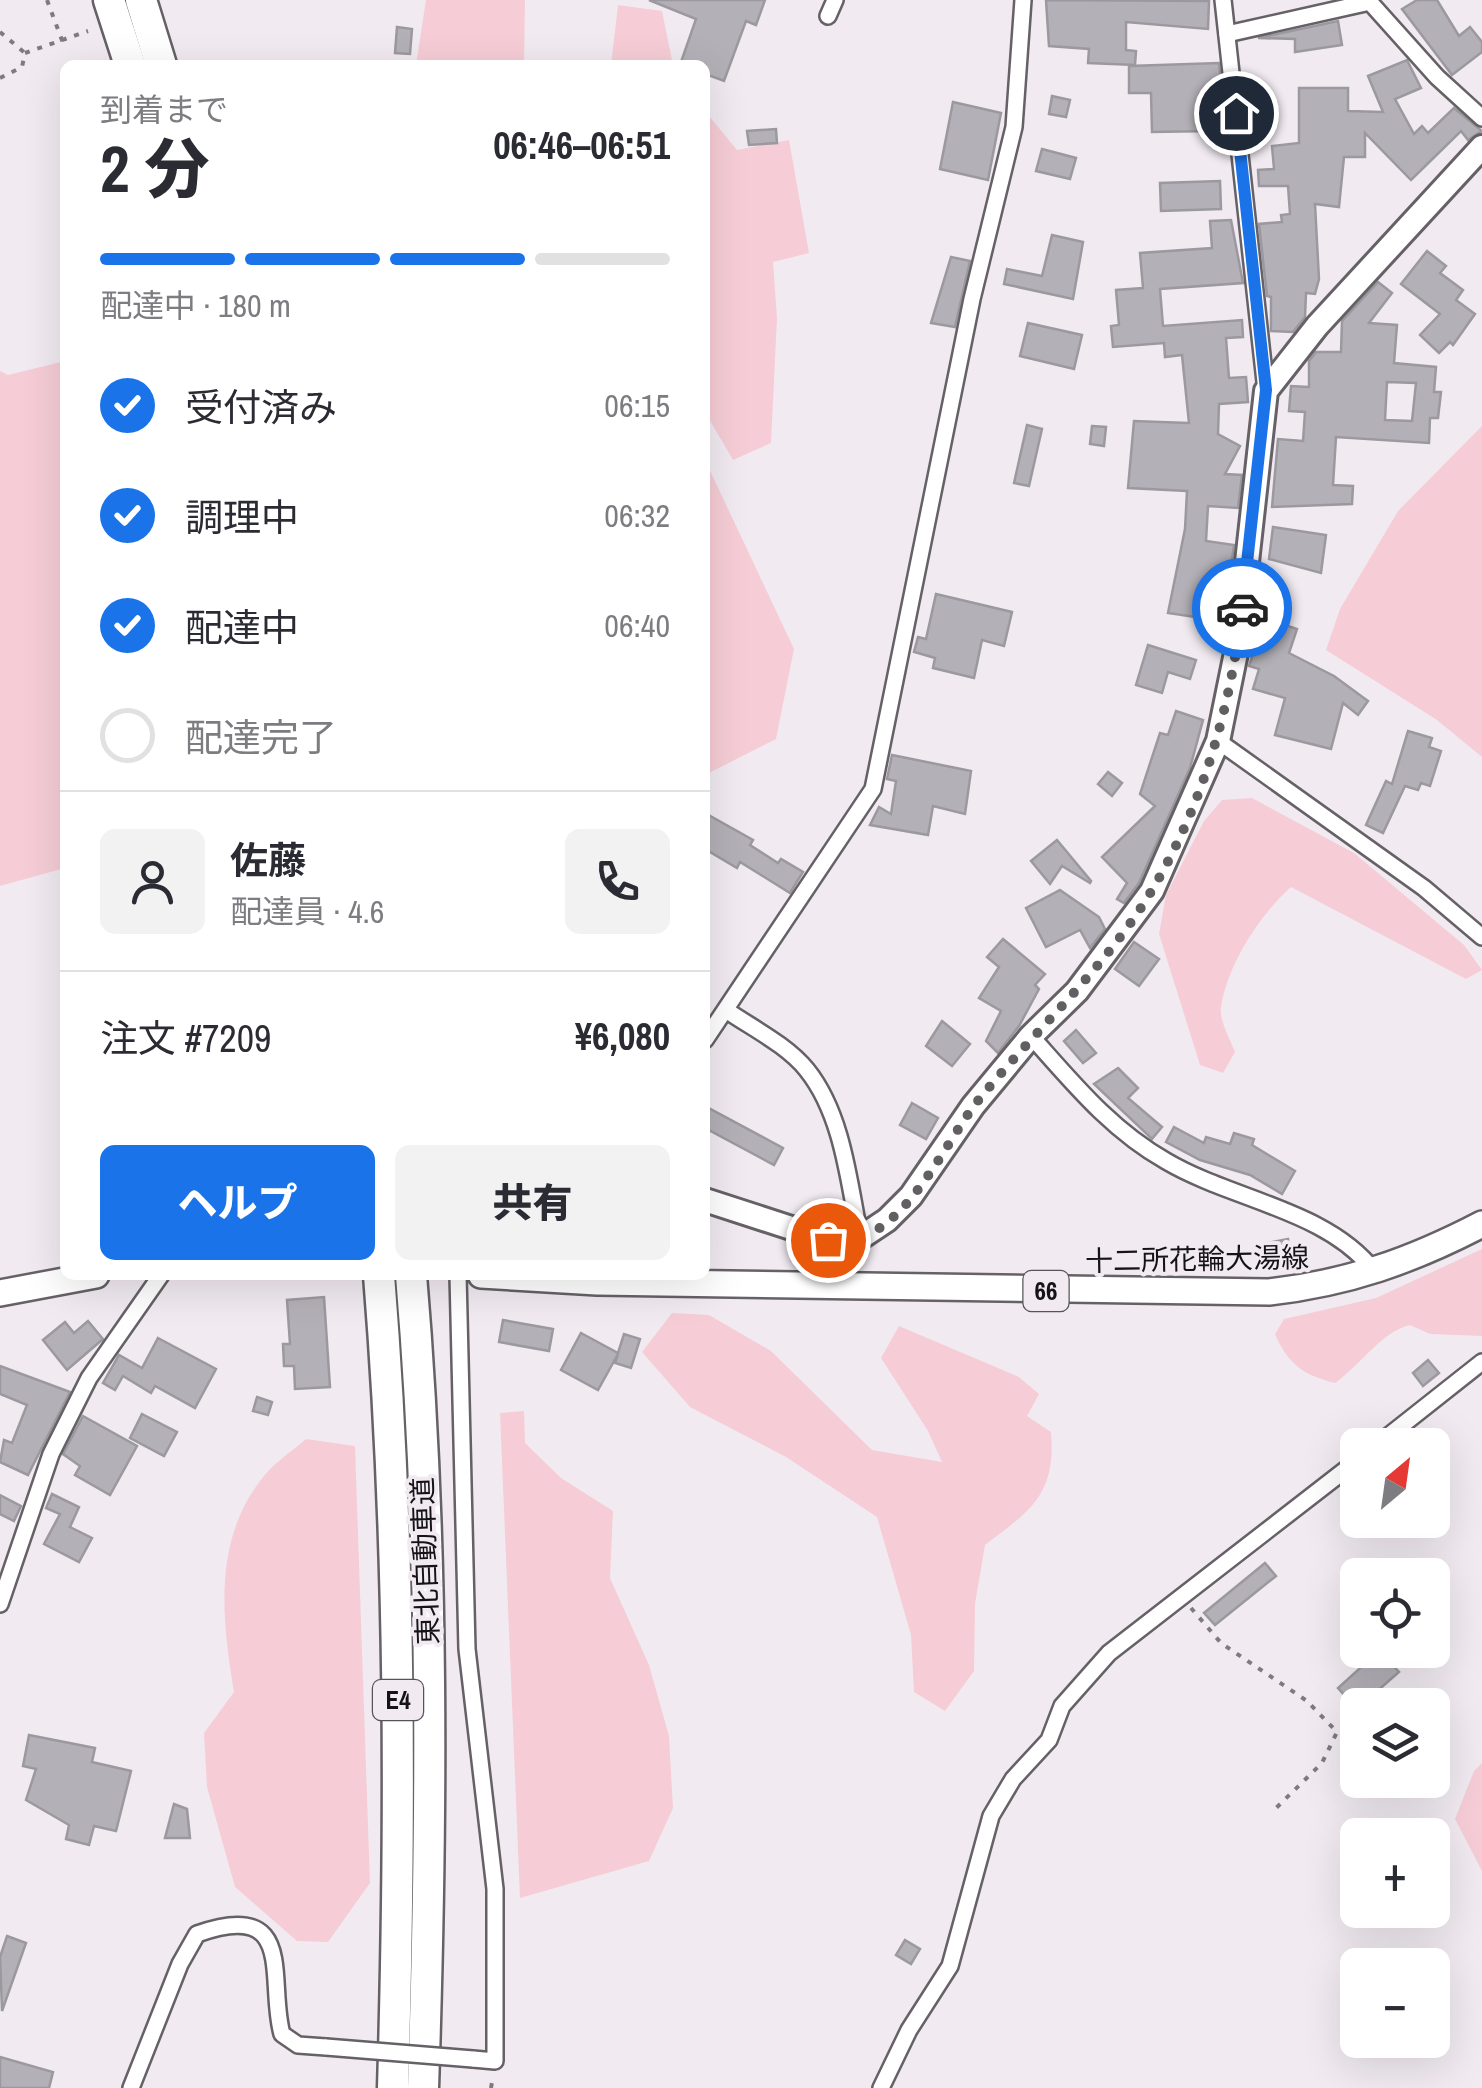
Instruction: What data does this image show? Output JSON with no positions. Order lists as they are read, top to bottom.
{
  "streets": {
    "highway": ["東北自動車道", "E4"],
    "main road": ["十二所花輪大湯線", "66"]
  },
  "north": "top right",
  "page": {
    "heading": ["2 分", "到着まで", "06:46–06:51"],
    "panel": [
      "佐藤",
      "配達員 · 4.6",
      "注文 #7209",
      "¥6,080"
    ],
    "bar": "配達中 · 180 m",
    "list": [
      ["受付済み", "06:15"],
      ["調理中", "06:32"],
      ["配達中", "06:40"],
      "配達完了"
    ],
    "buttons": ["ヘルプ", "共有"],
    "map_buttons": ["+", "−"]
  }
}
